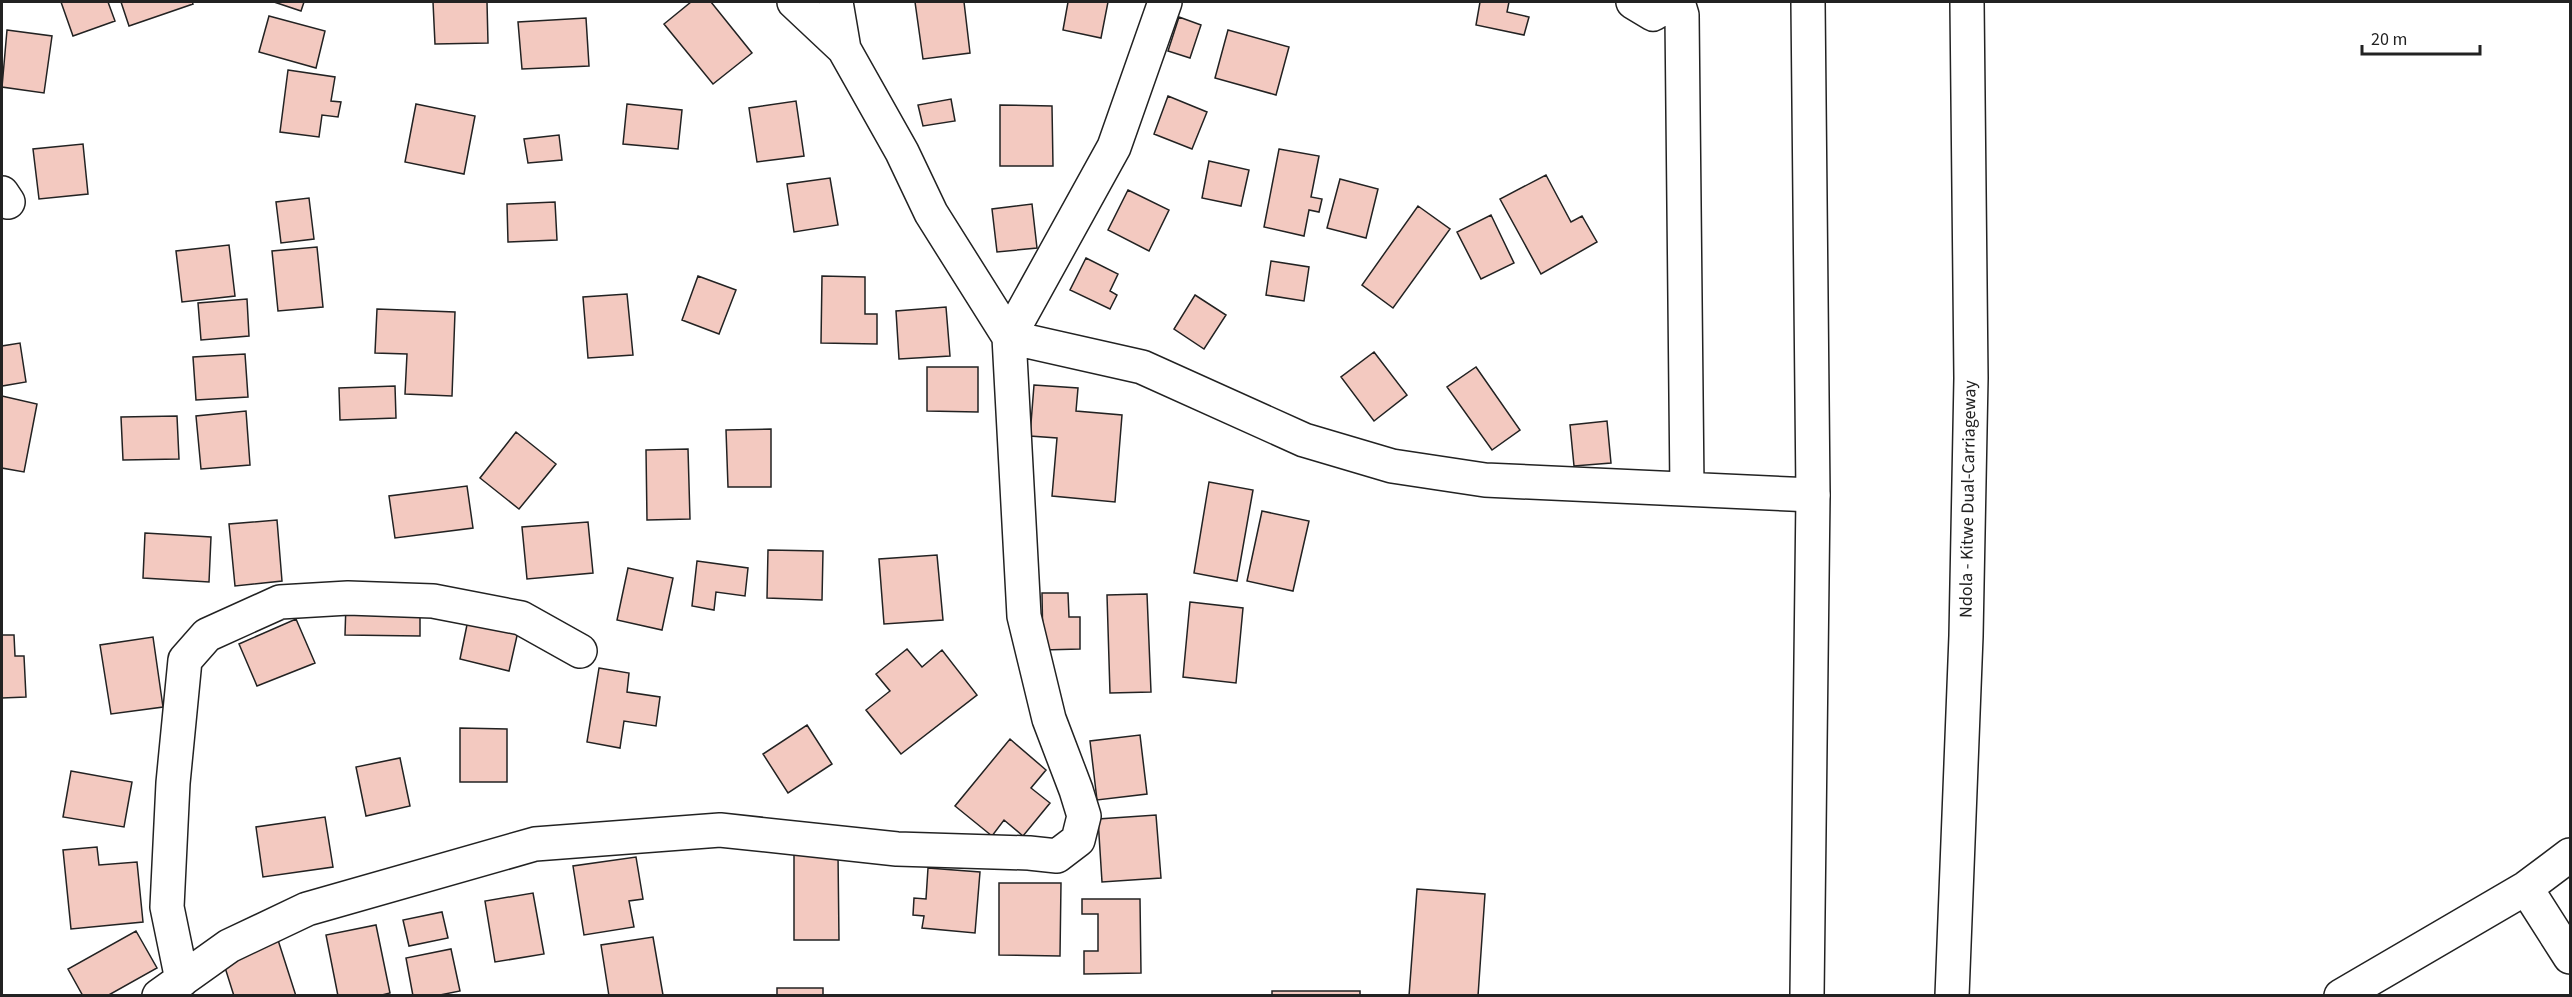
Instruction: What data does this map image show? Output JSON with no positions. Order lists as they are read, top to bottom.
{
  "streets": {
    "main road": ["Ndola - Kitwe Dual-Carriageway"]
  },
  "scale_bar": "20 m"
}
